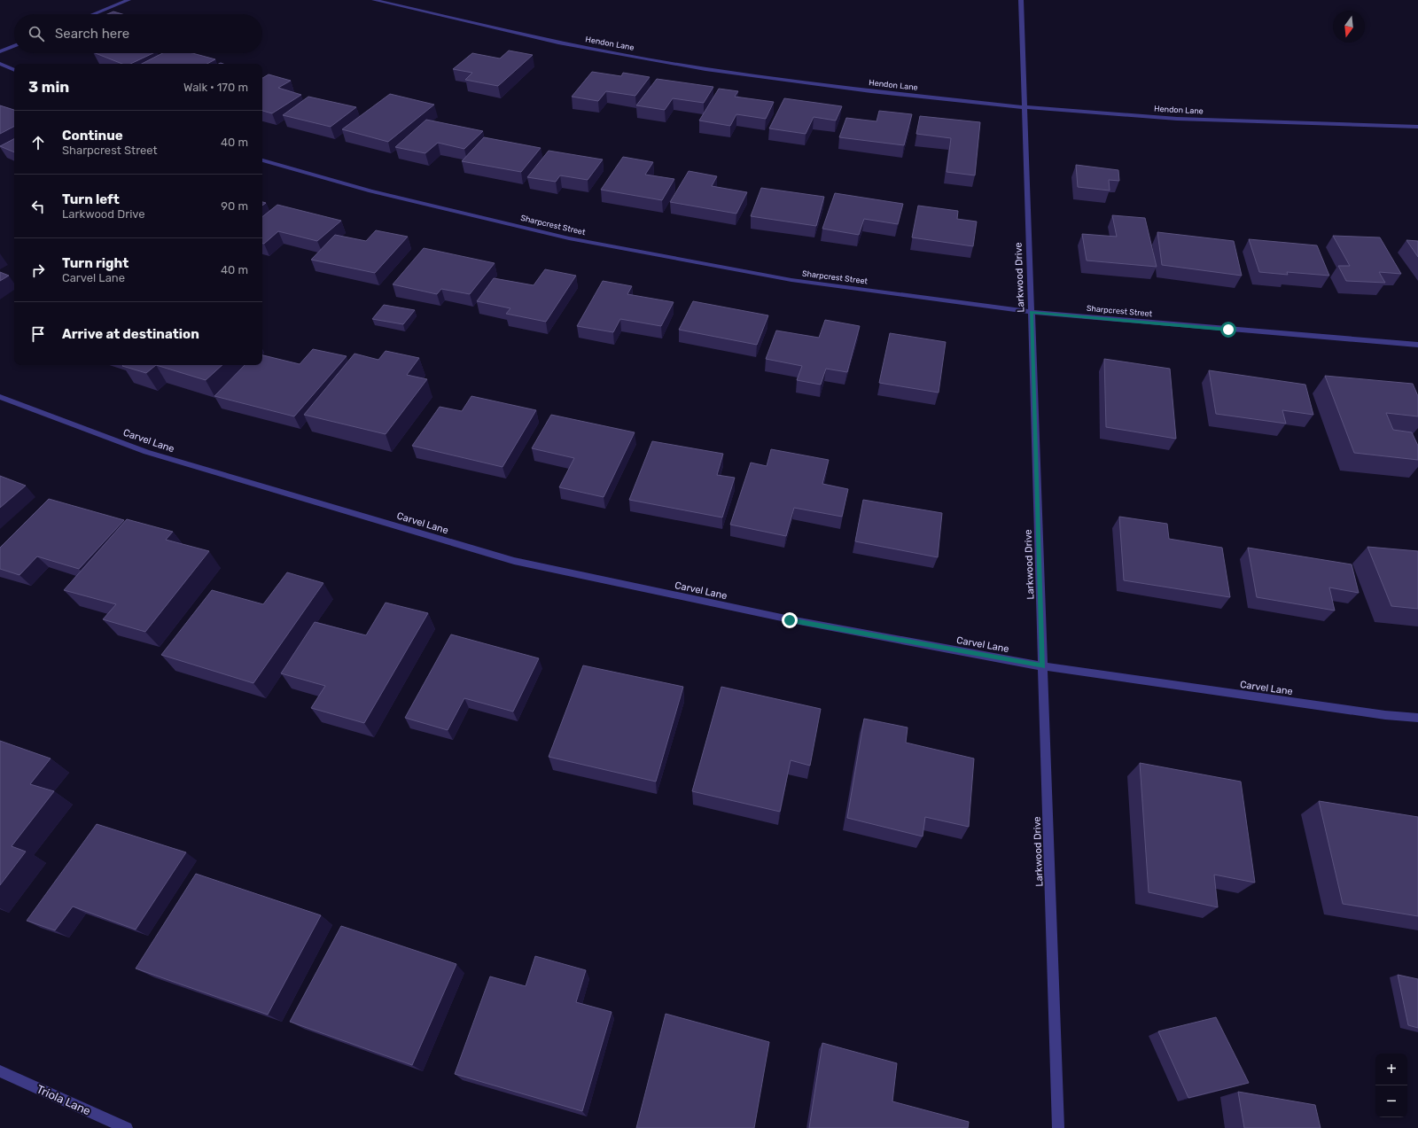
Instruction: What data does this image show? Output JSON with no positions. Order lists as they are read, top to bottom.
{
  "streets": {
    "street": [
      "Hendon Lane",
      "Sharpcrest Street",
      "Larkwood Drive",
      "Carvel Lane",
      "Triola Lane"
    ]
  },
  "crossings": [
    ["Hendon Lane", "Larkwood Drive"],
    ["Sharpcrest Street", "Larkwood Drive"],
    ["Larkwood Drive", "Carvel Lane"]
  ],
  "north": "bottom",
  "page": {
    "search": "Search here",
    "heading": ["3 min", "Walk · 170 m"],
    "list": [
      ["Continue", "Sharpcrest Street", "40 m"],
      ["Turn left", "Larkwood Drive", "90 m"],
      ["Turn right", "Carvel Lane", "40 m"],
      "Arrive at destination"
    ],
    "map_buttons": ["+", "−"]
  }
}
